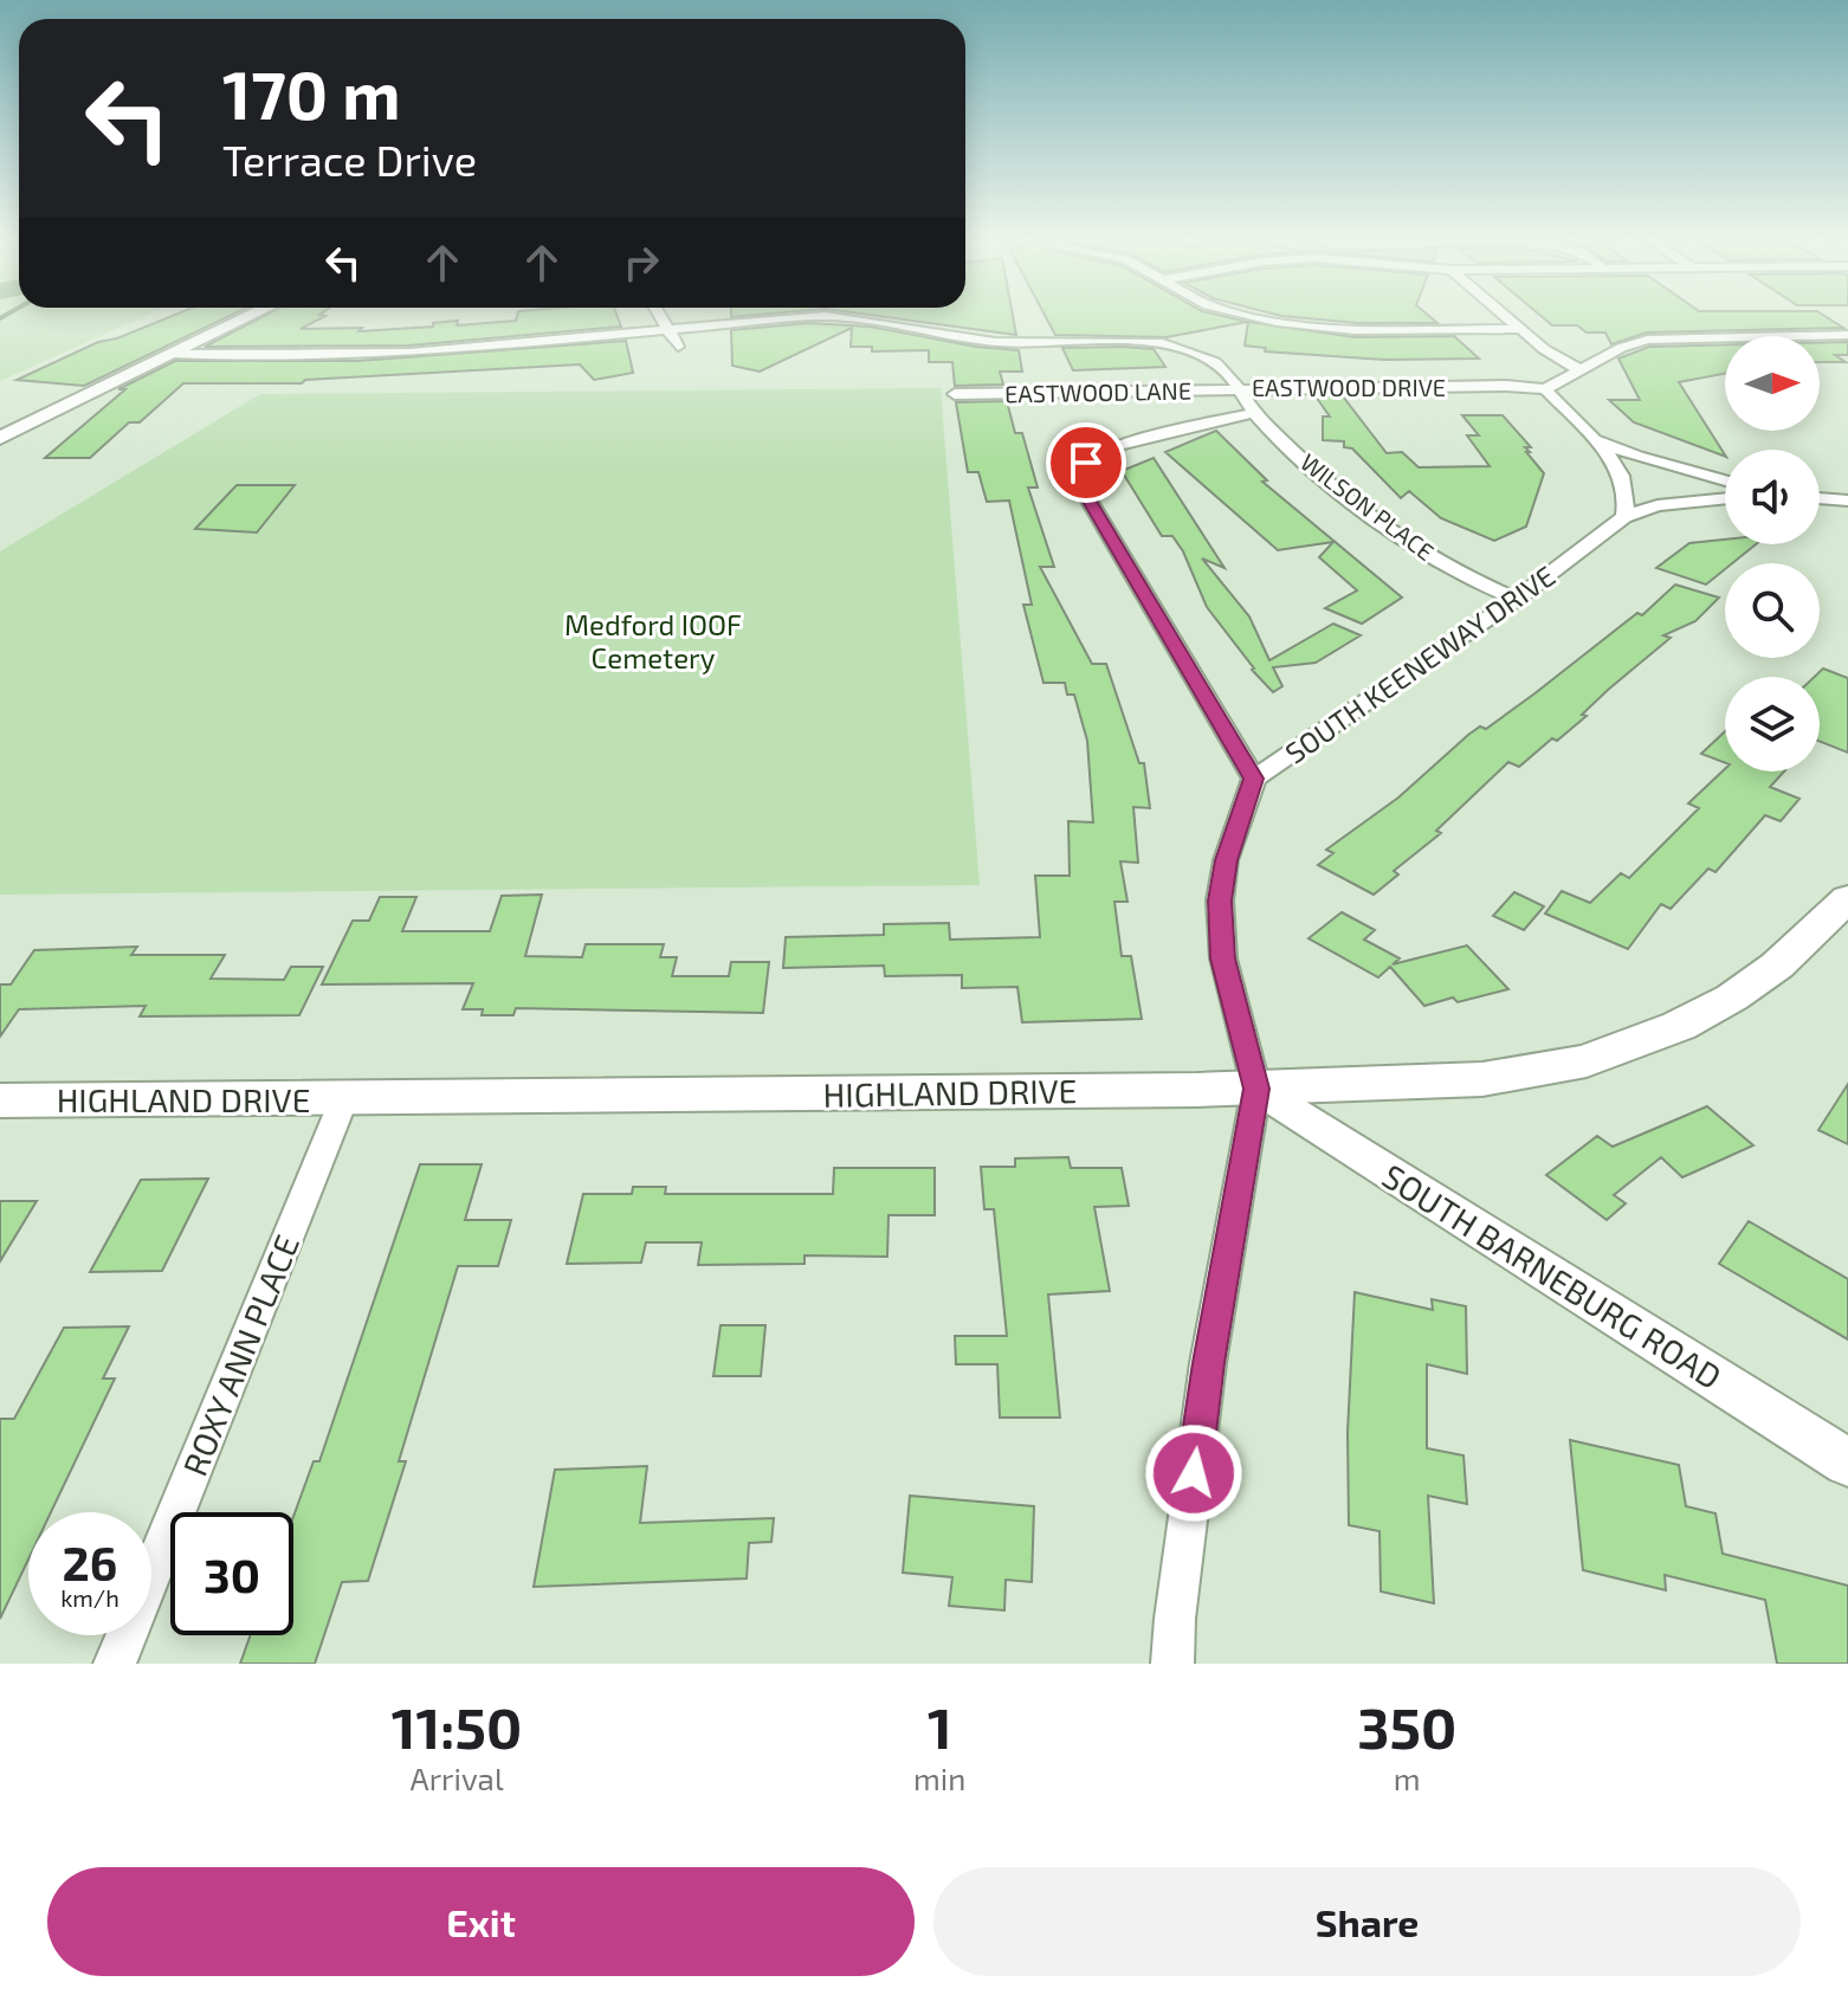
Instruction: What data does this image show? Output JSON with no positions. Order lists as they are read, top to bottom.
{
  "streets": {
    "main road": ["HIGHLAND DRIVE"],
    "street": [
      "EASTWOOD DRIVE",
      "EASTWOOD LANE",
      "WILSON PLACE",
      "SOUTH KEENEWAY DRIVE",
      "SOUTH BARNEBURG ROAD",
      "ROXY ANN PLACE"
    ]
  },
  "crossings": [
    ["EASTWOOD DRIVE", "EASTWOOD LANE"],
    ["EASTWOOD DRIVE", "WILSON PLACE"],
    ["EASTWOOD LANE", "WILSON PLACE"],
    ["WILSON PLACE", "SOUTH KEENEWAY DRIVE"],
    ["SOUTH KEENEWAY DRIVE", "HIGHLAND DRIVE"],
    ["SOUTH KEENEWAY DRIVE", "SOUTH BARNEBURG ROAD"],
    ["HIGHLAND DRIVE", "SOUTH BARNEBURG ROAD"],
    ["HIGHLAND DRIVE", "ROXY ANN PLACE"]
  ],
  "parks": ["Medford IOOF Cemetery"],
  "north": "right",
  "page": {
    "turn": ["170 m", "Terrace Drive"],
    "speed": "26 km/h",
    "limit": "30",
    "eta": [
      "11:50",
      "Arrival",
      "1",
      "min",
      "350",
      "m"
    ],
    "buttons": ["Exit", "Share"]
  }
}
